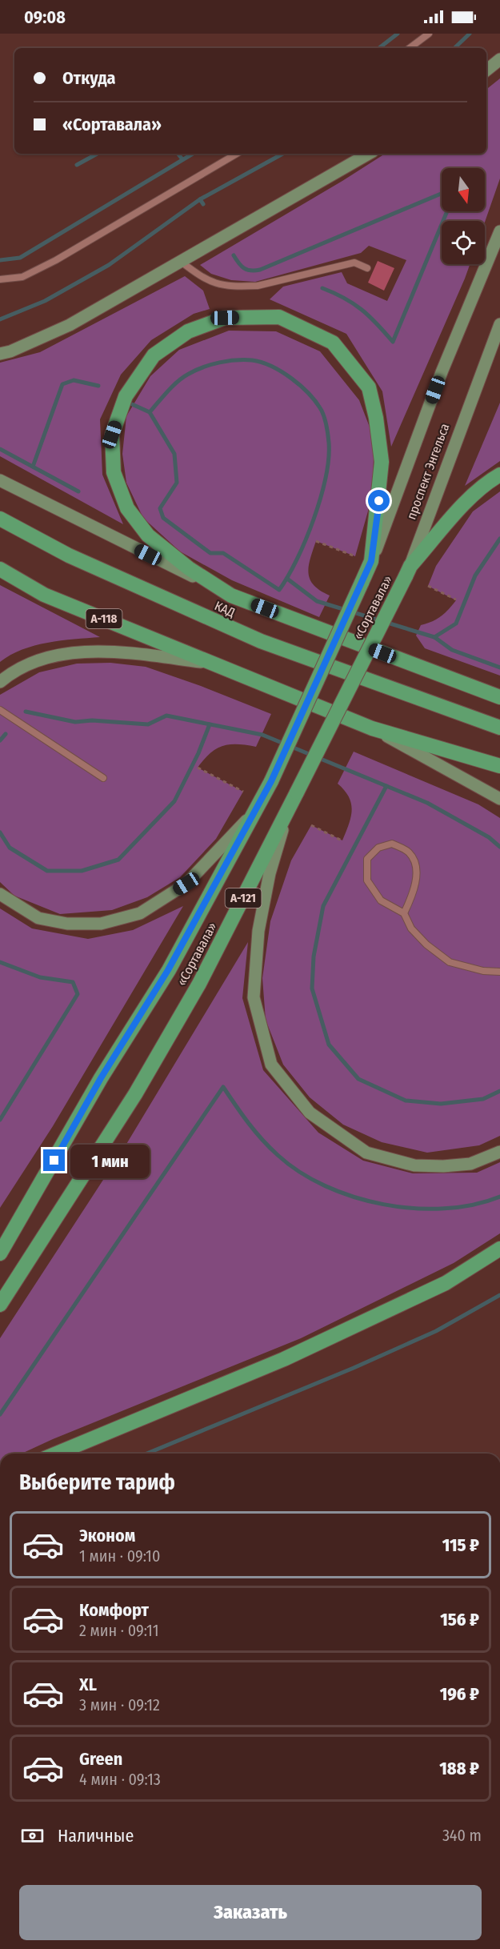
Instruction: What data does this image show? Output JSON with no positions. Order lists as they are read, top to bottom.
{
  "streets": {
    "highway": [
      "проспект Энгельса",
      "«Сортавала»",
      "КАД",
      "А-118",
      "А-121"
    ]
  },
  "crossings": [
    ["проспект Энгельса", "«Сортавала»"]
  ],
  "north": "bottom",
  "page": {
    "status": "09:08",
    "banner": ["Откуда", "«Сортавала»"],
    "bubble": "1 мин",
    "heading": "Выберите тариф",
    "list": [
      {
        "name": "Эконом",
        "note": "1 мин · 09:10",
        "value": "115 ₽"
      },
      {
        "name": "Комфорт",
        "note": "2 мин · 09:11",
        "value": "156 ₽"
      },
      {
        "name": "XL",
        "note": "3 мин · 09:12",
        "value": "196 ₽"
      },
      {
        "name": "Green",
        "note": "4 мин · 09:13",
        "value": "188 ₽"
      }
    ],
    "pay": ["Наличные", "340 m"],
    "buttons": "Заказать"
  }
}
